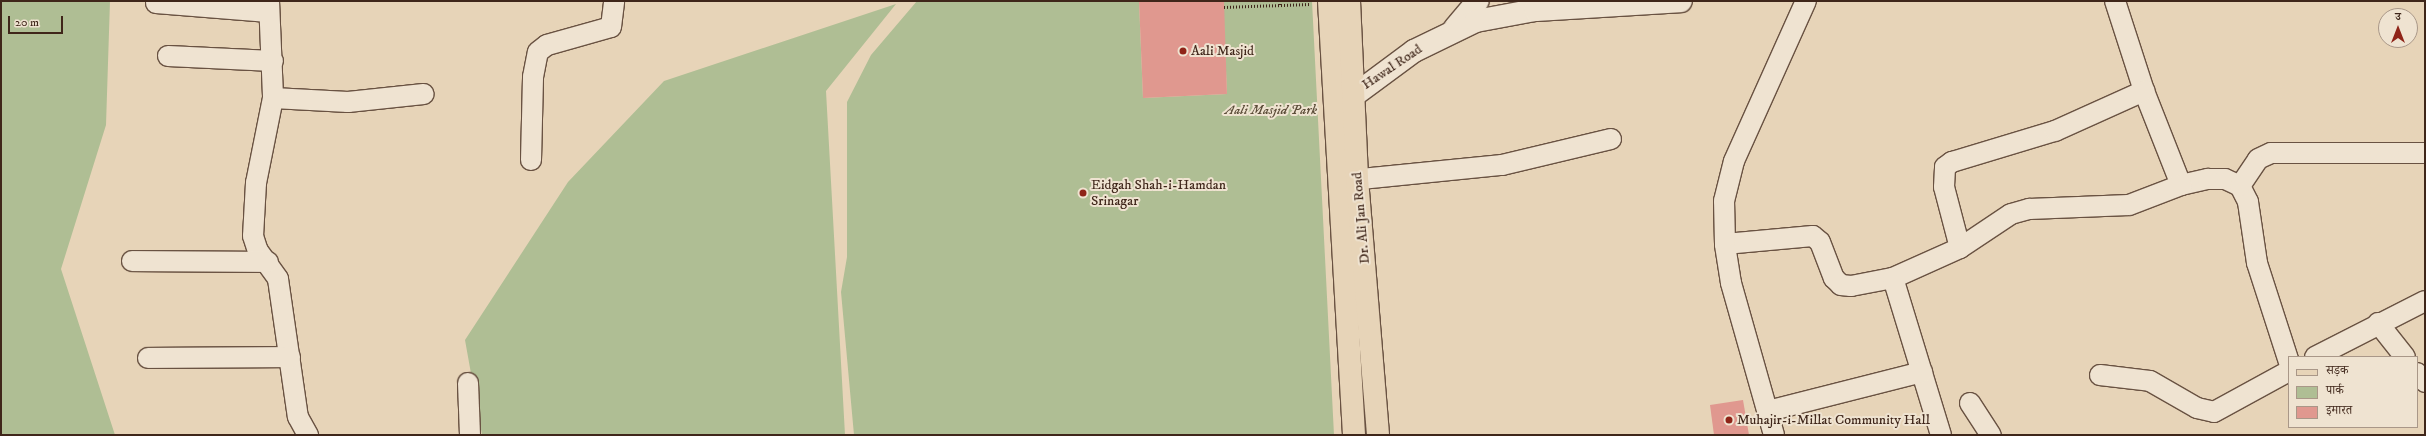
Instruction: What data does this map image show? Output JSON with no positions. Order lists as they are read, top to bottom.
{
  "streets": {
    "main road": ["Hawal Road", "Dr. Ali Jan Road"]
  },
  "crossings": [
    ["Hawal Road", "Dr. Ali Jan Road"]
  ],
  "parks": ["Aali Masjid Park"],
  "places": ["Aali Masjid", "Eidgah Shah-i-Hamdan Srinagar", "Muhajir-i-Millat Community Hall"],
  "legend": ["सड़क", "पार्क", "इमारत"],
  "scale_bar": "20 m",
  "north": "top"
}
